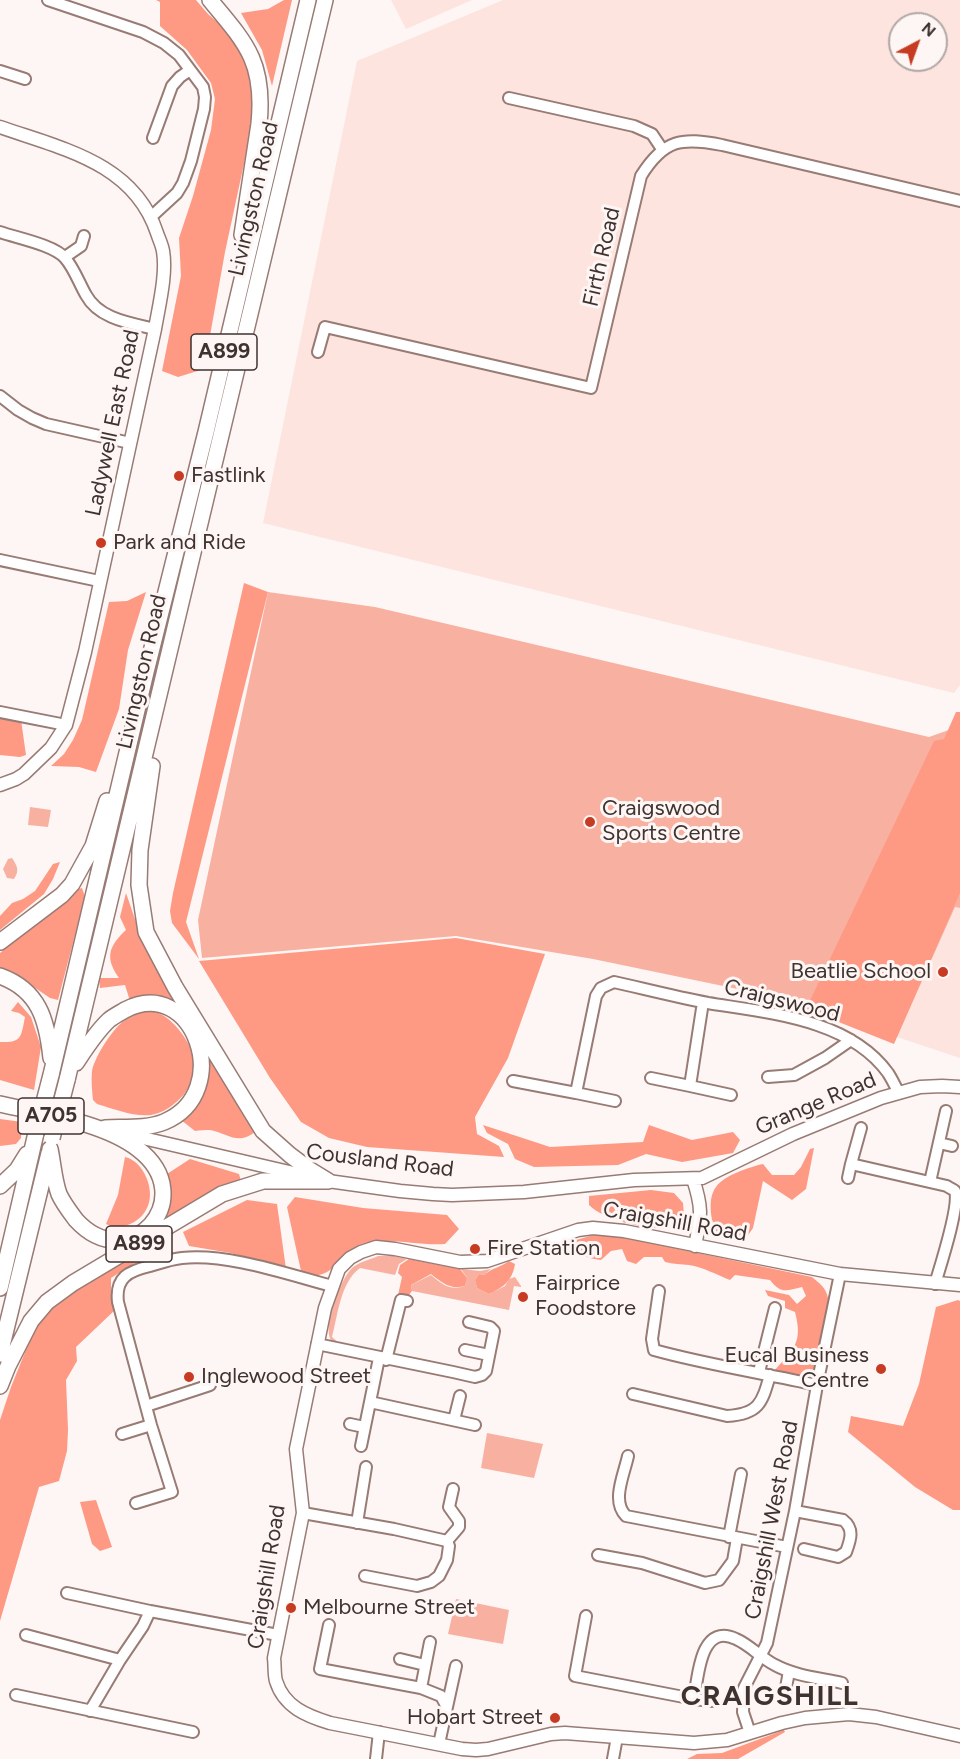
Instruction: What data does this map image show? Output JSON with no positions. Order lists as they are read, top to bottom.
{
  "streets": {
    "main road": [
      "Livingston Road",
      "A899",
      "A705",
      "Cousland Road"
    ],
    "street": [
      "Firth Road",
      "Ladywell East Road",
      "Craigswood",
      "Grange Road",
      "Craigshill Road",
      "Craigshill West Road"
    ]
  },
  "crossings": [
    ["Livingston Road", "A899"],
    ["A899", "Cousland Road"],
    ["Craigswood", "Grange Road"],
    ["Grange Road", "Cousland Road"],
    ["Craigshill Road", "Craigshill West Road"]
  ],
  "districts": ["CRAIGSHILL"],
  "places": [
    "Fastlink",
    "Park and Ride",
    "Craigswood Sports Centre",
    "Beatlie School",
    "Fire Station",
    "Fairprice Foodstore",
    "Eucal Business Centre",
    "Inglewood Street",
    "Melbourne Street",
    "Hobart Street"
  ],
  "north": "top right"
}
